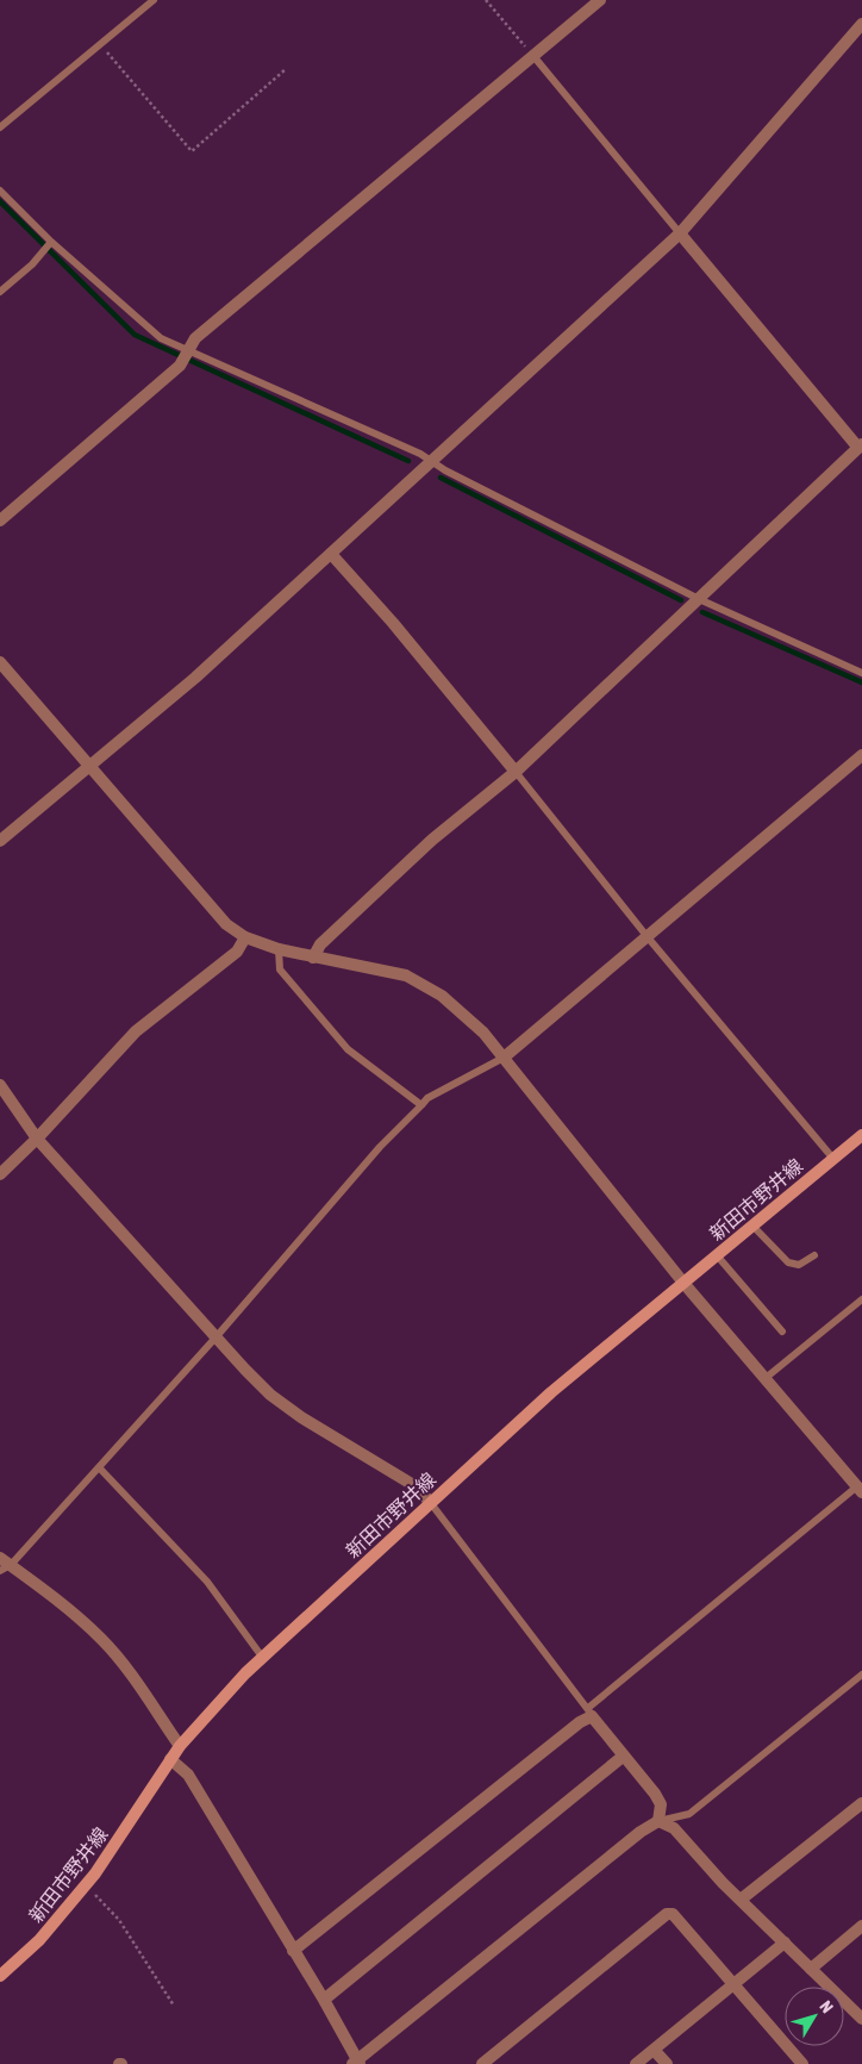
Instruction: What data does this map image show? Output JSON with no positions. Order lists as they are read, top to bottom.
{
  "streets": {
    "main road": ["新田市野井線"]
  },
  "north": "top right"
}
